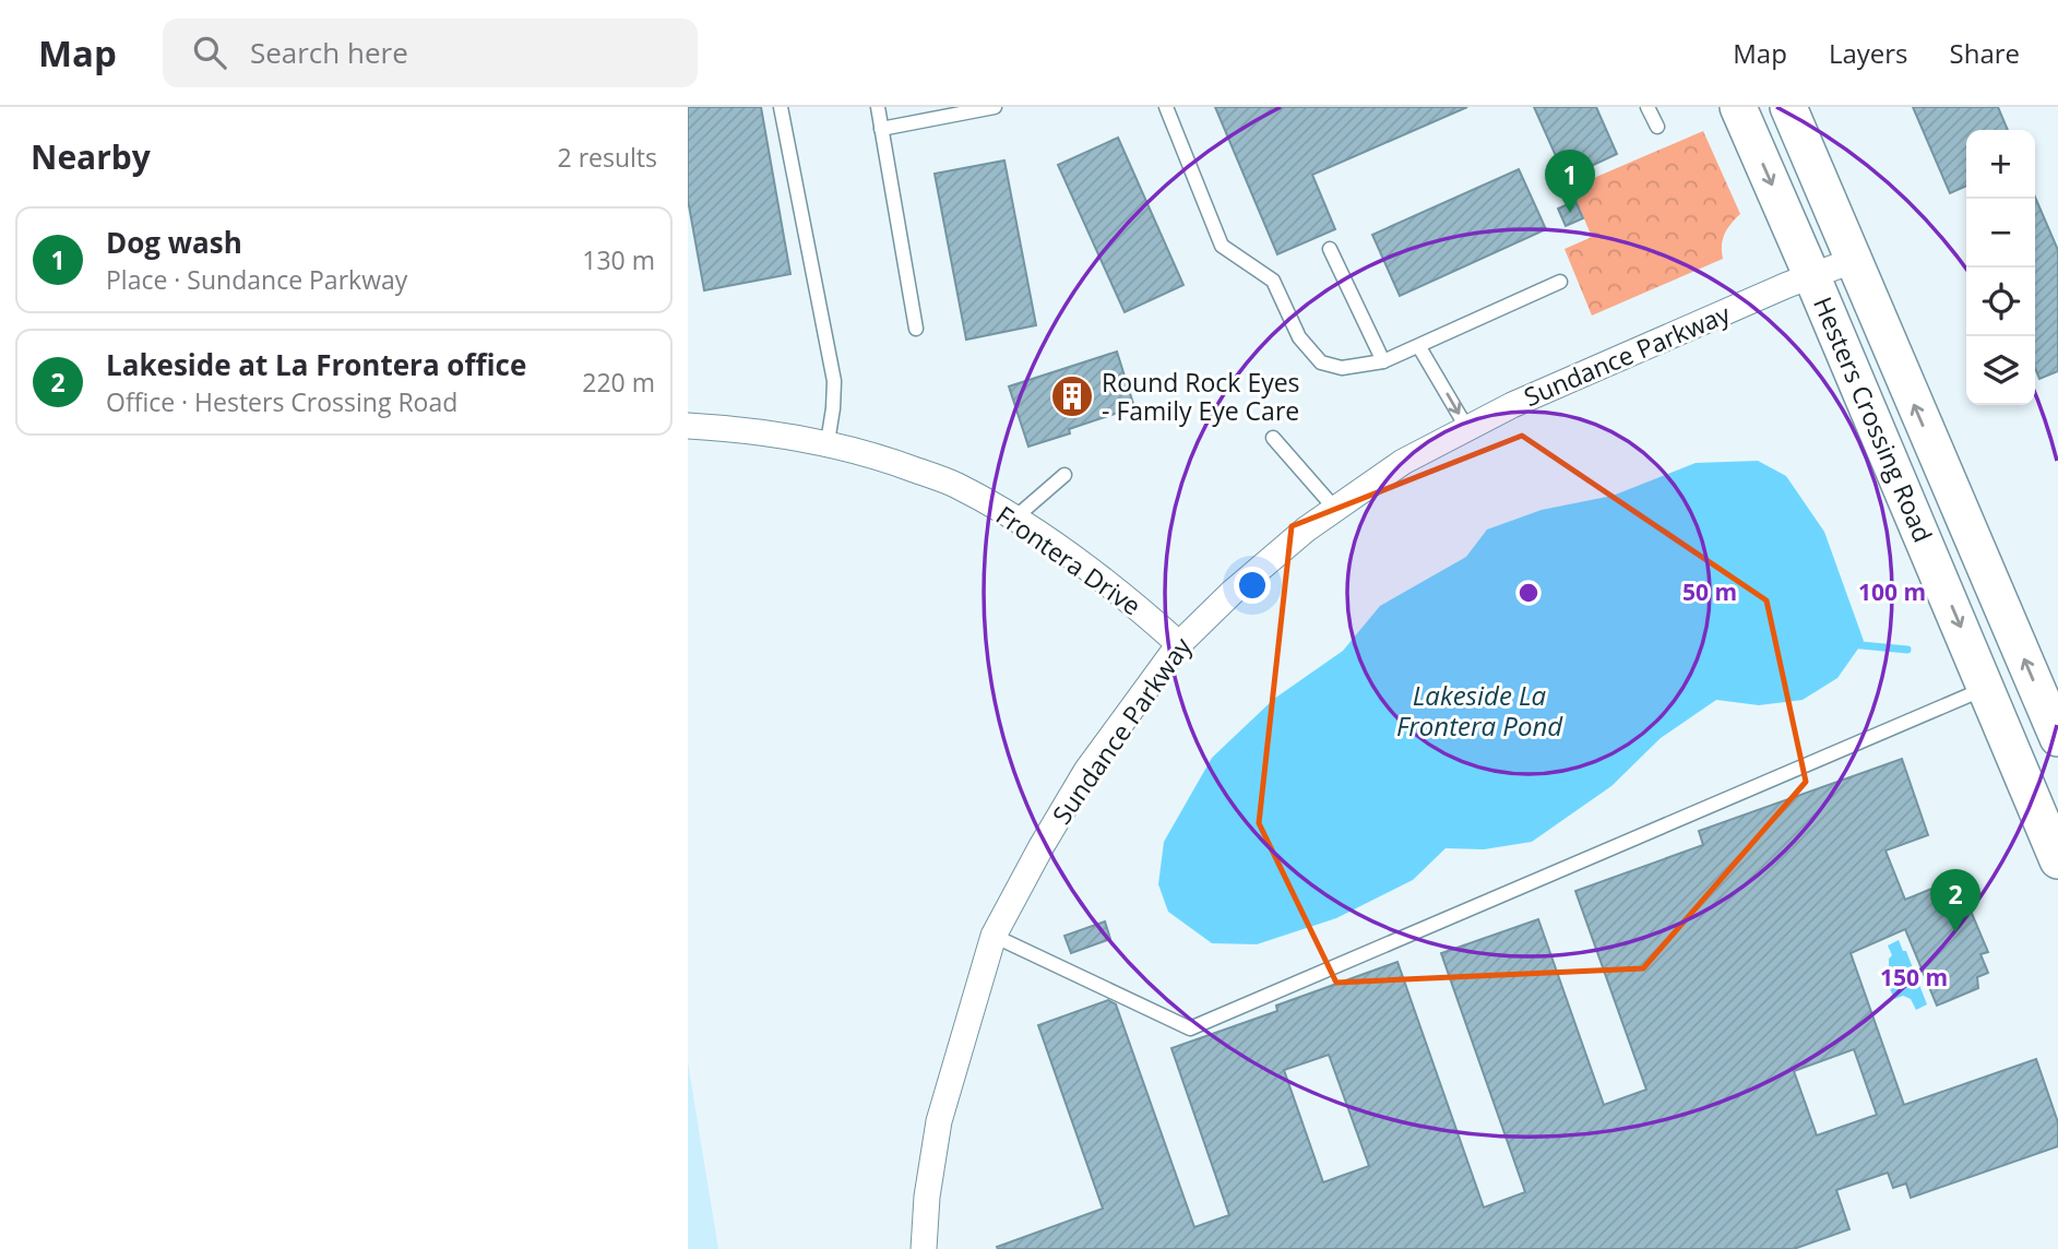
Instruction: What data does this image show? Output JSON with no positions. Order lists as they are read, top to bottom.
{
  "streets": {
    "street": ["Sundance Parkway", "Hesters Crossing Road", "Frontera Drive"]
  },
  "crossings": [
    ["Sundance Parkway", "Hesters Crossing Road"],
    ["Sundance Parkway", "Frontera Drive"]
  ],
  "water": ["Lakeside La Frontera Pond"],
  "places": {
    "building": ["Round Rock Eyes - Family Eye Care"]
  },
  "page": {
    "header": "Map",
    "search": "Search here",
    "nav": ["Map", "Layers", "Share"],
    "heading": ["Nearby", "2 results"],
    "map_buttons": ["+", "−"],
    "pins": ["1", "2"],
    "list": [
      {
        "mark": "1",
        "name": "Dog wash",
        "note": "Place · Sundance Parkway",
        "value": "130 m"
      },
      {
        "mark": "2",
        "name": "Lakeside at La Frontera office",
        "note": "Office · Hesters Crossing Road",
        "value": "220 m"
      }
    ]
  },
  "rings": ["50 m", "100 m", "150 m"]
}
